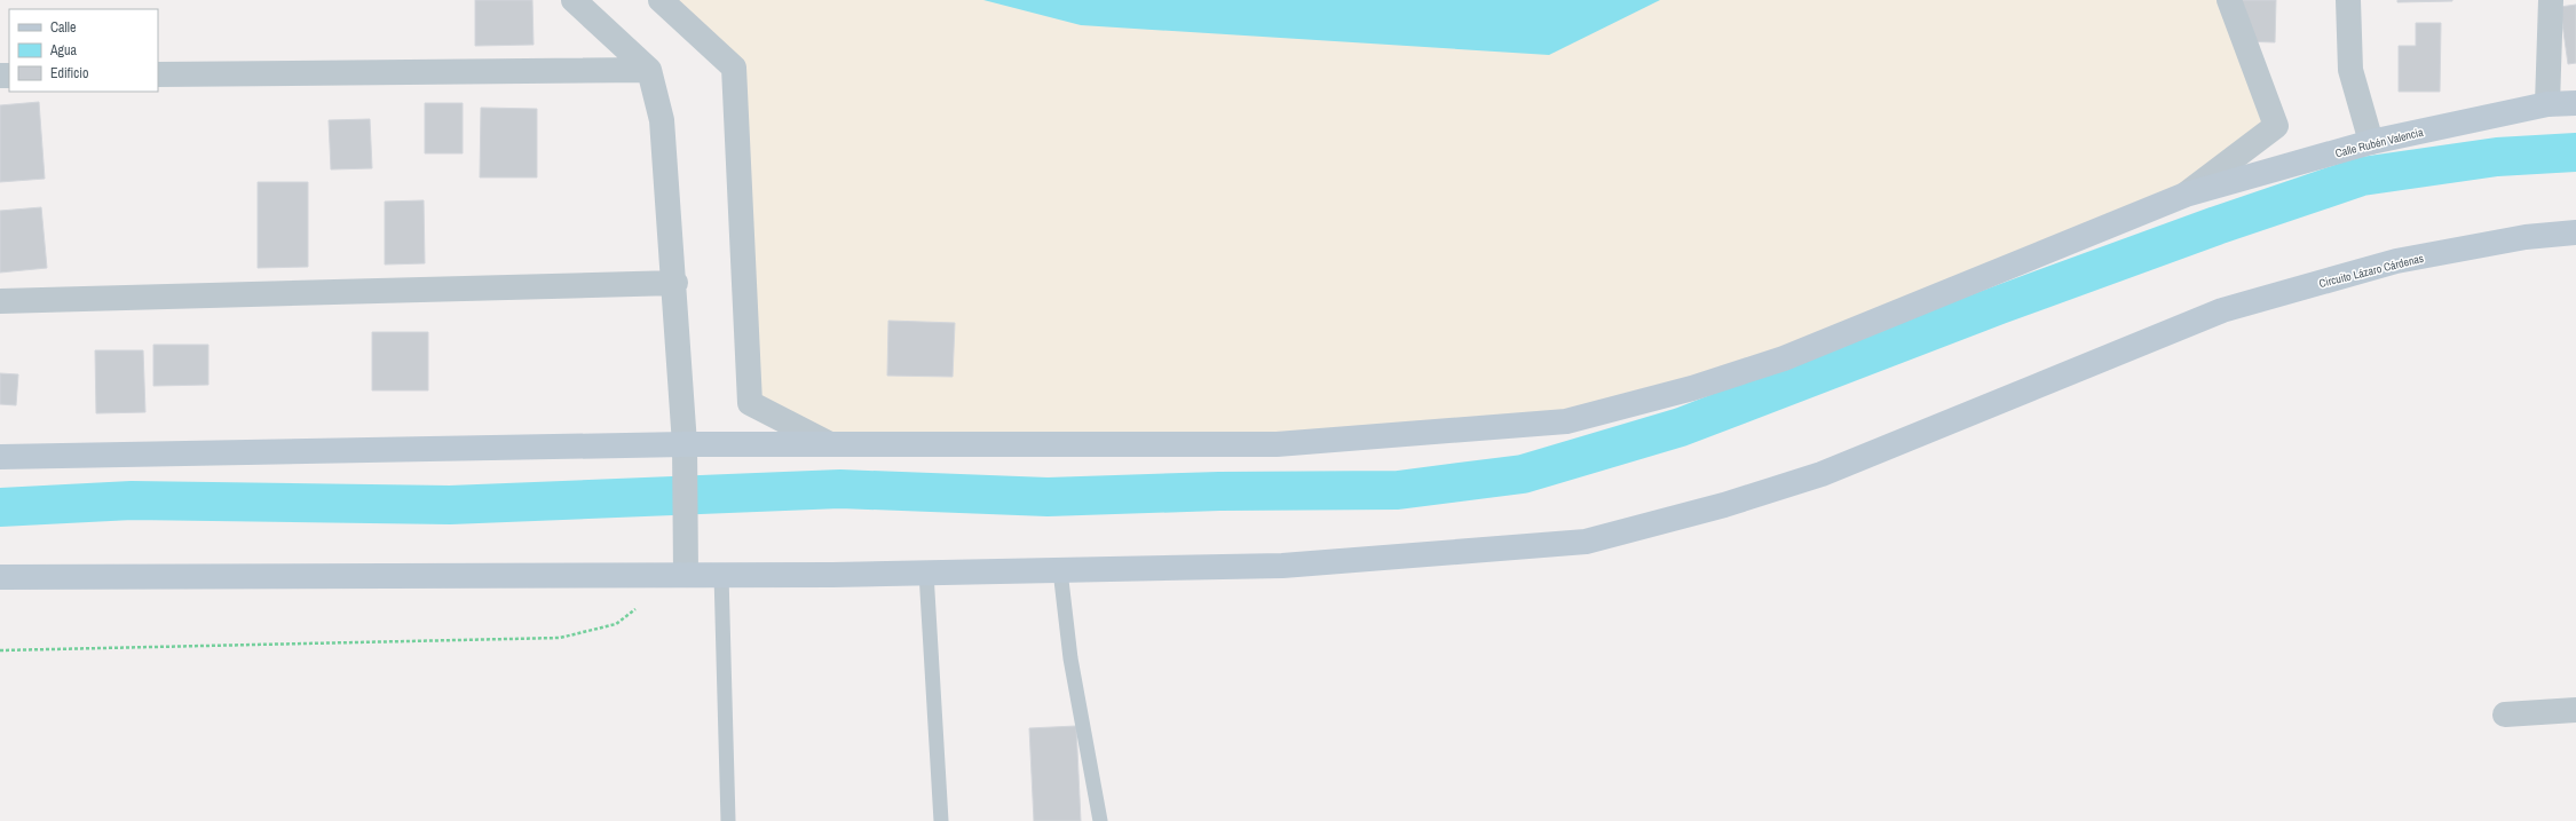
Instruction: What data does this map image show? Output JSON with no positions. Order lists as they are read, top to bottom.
{
  "streets": {
    "street": ["Calle Rubén Valencia", "Circuito Lázaro Cárdenas"]
  },
  "legend": ["Calle", "Agua", "Edificio"]
}
